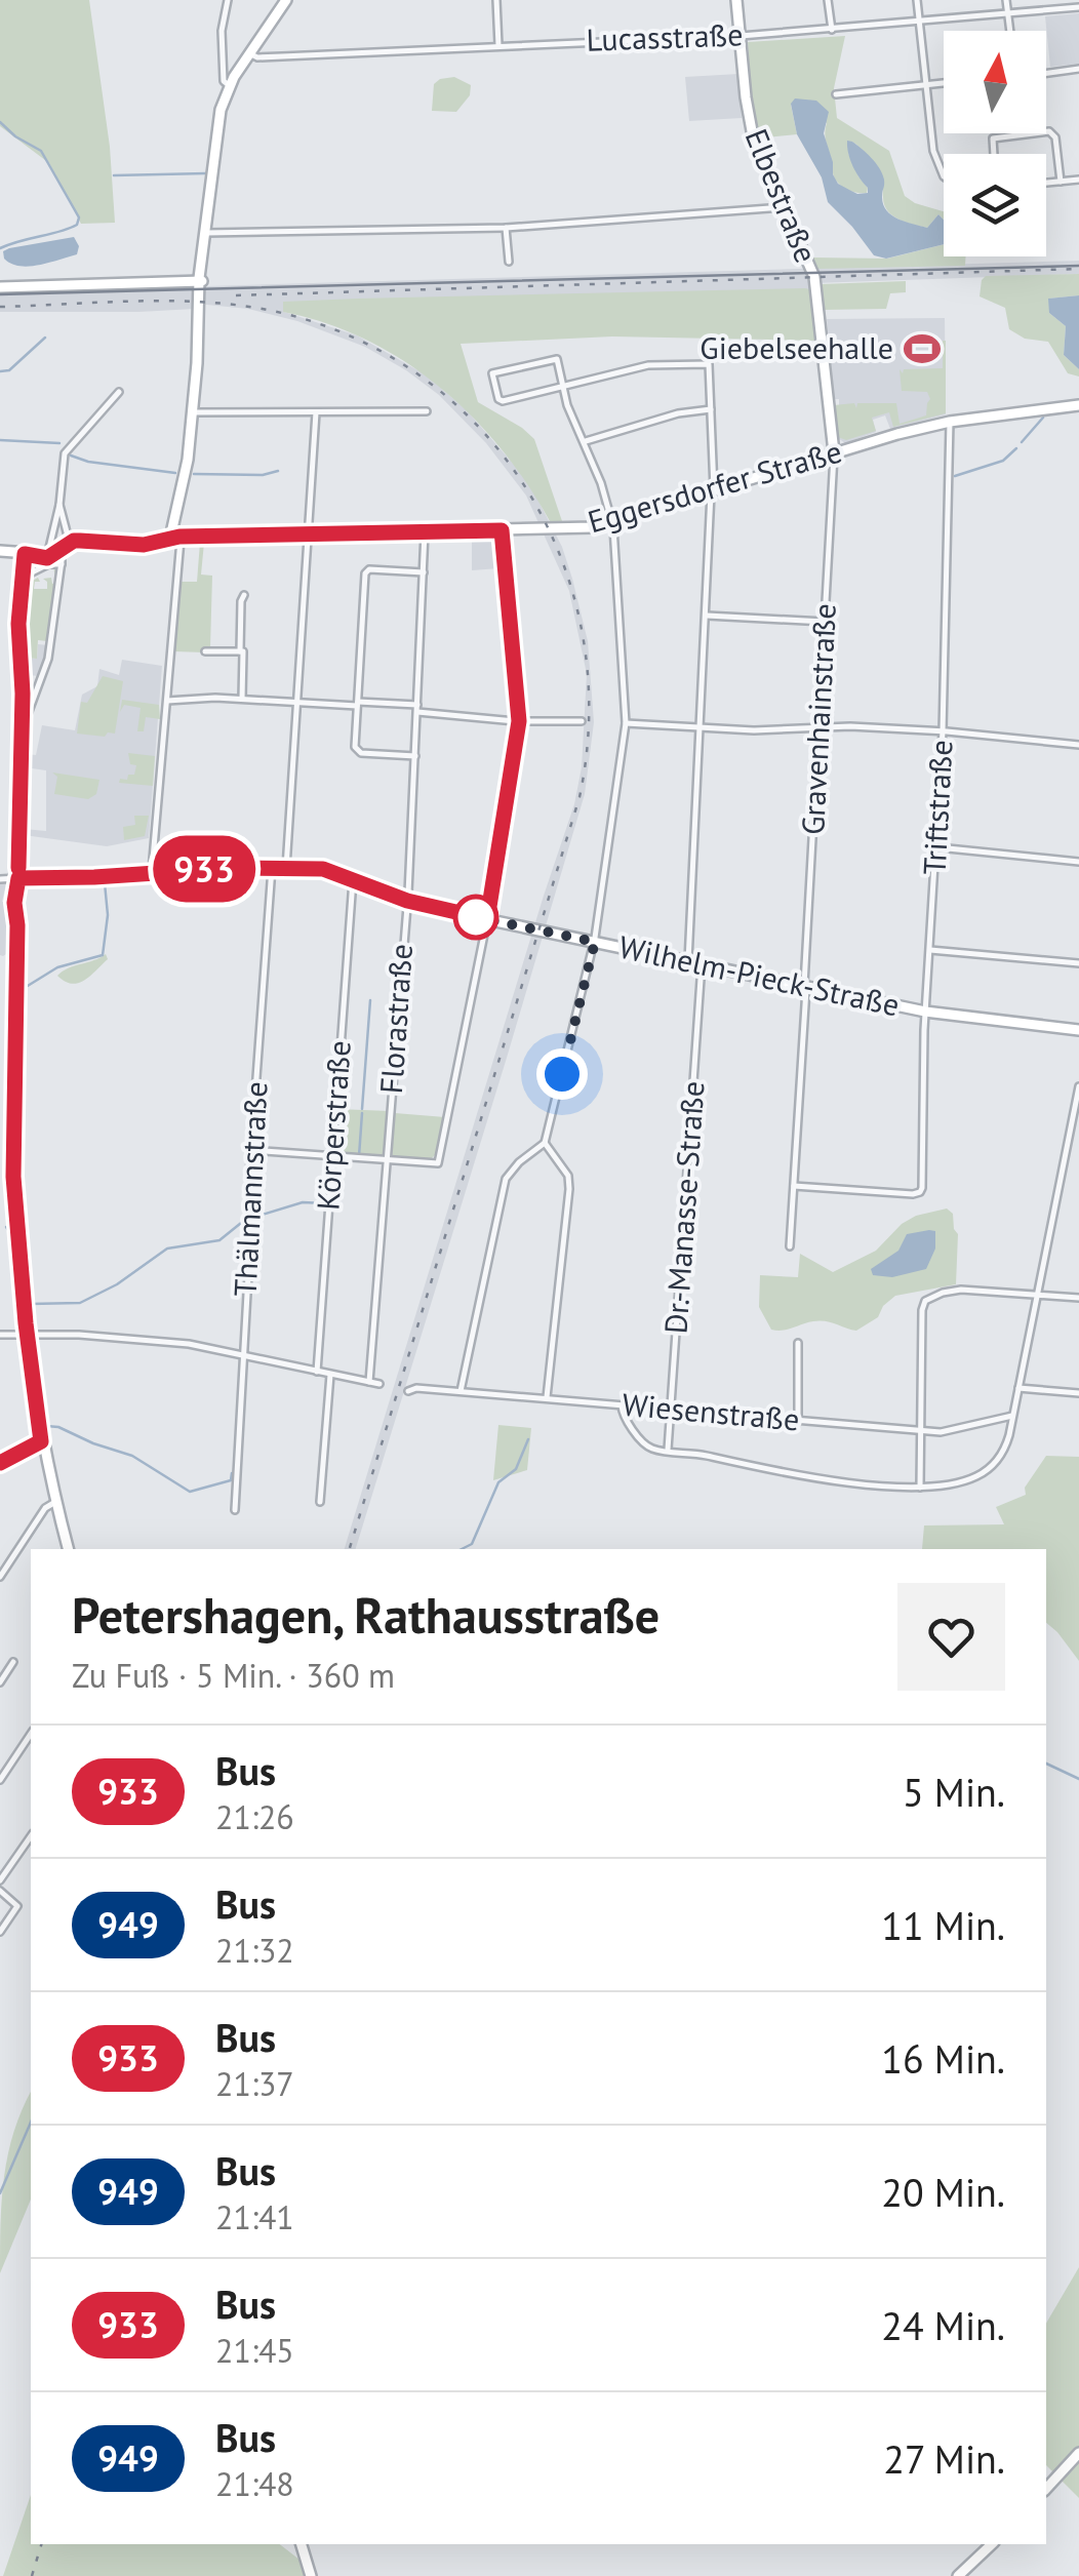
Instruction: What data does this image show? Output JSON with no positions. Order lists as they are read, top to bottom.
{
  "streets": {
    "street": [
      "Lucasstraße",
      "Elbestraße",
      "Eggersdorfer Straße",
      "Gravenhainstraße",
      "Triftstraße",
      "Wilhelm-Pieck-Straße",
      "Florastraße",
      "Körperstraße",
      "Thälmannstraße",
      "Dr.-Manasse-Straße",
      "Wiesenstraße"
    ]
  },
  "crossings": [
    ["Lucasstraße", "Elbestraße"],
    ["Elbestraße", "Eggersdorfer Straße"],
    ["Elbestraße", "Gravenhainstraße"],
    ["Eggersdorfer Straße", "Gravenhainstraße"],
    ["Eggersdorfer Straße", "Triftstraße"],
    ["Eggersdorfer Straße", "Florastraße"],
    ["Gravenhainstraße", "Triftstraße"],
    ["Gravenhainstraße", "Wilhelm-Pieck-Straße"],
    ["Triftstraße", "Wilhelm-Pieck-Straße"],
    ["Wilhelm-Pieck-Straße", "Florastraße"],
    ["Wilhelm-Pieck-Straße", "Körperstraße"],
    ["Wilhelm-Pieck-Straße", "Thälmannstraße"],
    ["Wilhelm-Pieck-Straße", "Dr.-Manasse-Straße"],
    ["Dr.-Manasse-Straße", "Wiesenstraße"]
  ],
  "places": {
    "sports": ["Giebelseehalle"]
  },
  "lines": ["bus line 933"],
  "north": "top",
  "page": {
    "on_map": "933",
    "heading": ["Petershagen, Rathausstraße", "Zu Fuß · 5 Min. · 360 m"],
    "list": [
      {
        "mark": "933",
        "name": "Bus",
        "note": "21:26",
        "value": "5 Min."
      },
      {
        "mark": "949",
        "name": "Bus",
        "note": "21:32",
        "value": "11 Min."
      },
      {
        "mark": "933",
        "name": "Bus",
        "note": "21:37",
        "value": "16 Min."
      },
      {
        "mark": "949",
        "name": "Bus",
        "note": "21:41",
        "value": "20 Min."
      },
      {
        "mark": "933",
        "name": "Bus",
        "note": "21:45",
        "value": "24 Min."
      },
      {
        "mark": "949",
        "name": "Bus",
        "note": "21:48",
        "value": "27 Min."
      }
    ]
  }
}
